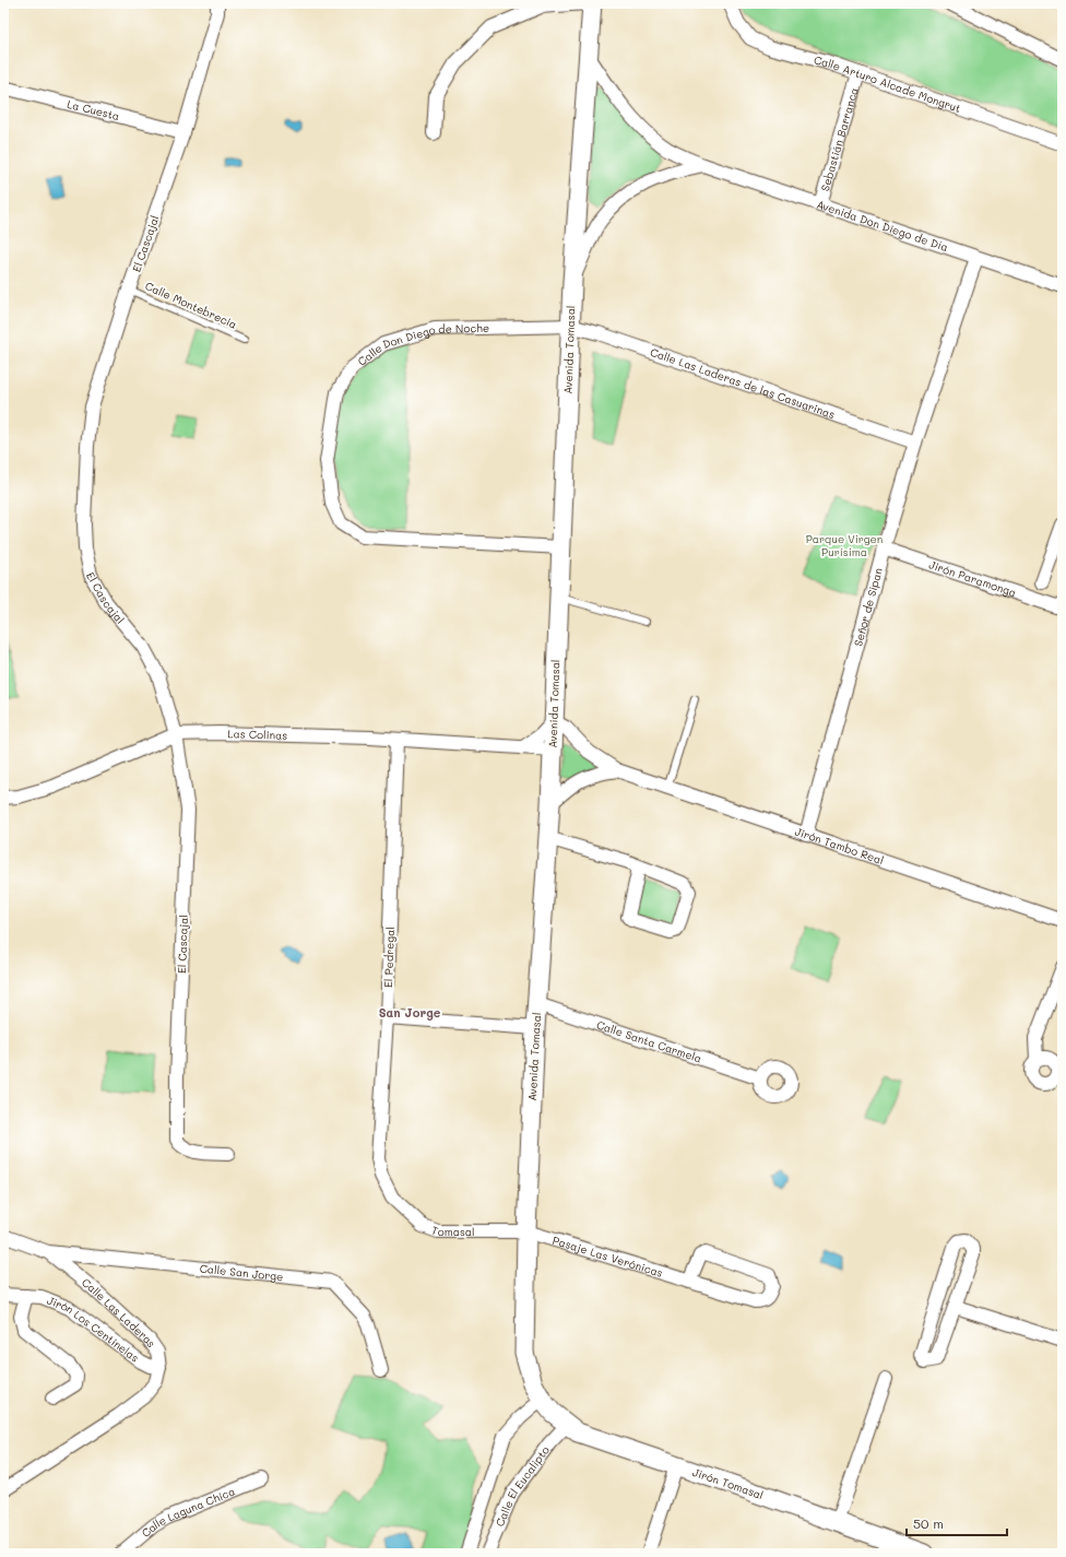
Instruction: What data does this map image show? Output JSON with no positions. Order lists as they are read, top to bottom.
{
  "streets": {
    "street": [
      "Calle Arturo Alcade Mongrut",
      "La Cuesta",
      "Sebastián Barranca",
      "Avenida Don Diego de Día",
      "El Cascajal",
      "Calle Don Diego de Noche",
      "Avenida Tomasal",
      "Calle Las Laderas de las Casuarinas",
      "Jirón Paramonga",
      "Señor de Sipan",
      "Las Colinas",
      "Jirón Tambo Real",
      "El Pedregal",
      "Calle Santa Carmela",
      "Tomasal",
      "Pasaje Las Verónicas",
      "Calle San Jorge",
      "Calle Las Laderas",
      "Jirón Los Centinelas",
      "Jirón Tomasal",
      "Calle El Eucalipto",
      "Calle Laguna Chica"
    ],
    "lane": ["Calle Montebrecia"]
  },
  "crossings": [
    ["Calle Arturo Alcade Mongrut", "Sebastián Barranca"],
    ["La Cuesta", "El Cascajal"],
    ["Sebastián Barranca", "Avenida Don Diego de Día"],
    ["Avenida Don Diego de Día", "Avenida Tomasal"],
    ["Avenida Don Diego de Día", "Señor de Sipan"],
    ["El Cascajal", "Calle Montebrecia"],
    ["El Cascajal", "Las Colinas"],
    ["Calle Don Diego de Noche", "Avenida Tomasal"],
    ["Calle Don Diego de Noche", "Calle Las Laderas de las Casuarinas"],
    ["Avenida Tomasal", "Calle Las Laderas de las Casuarinas"],
    ["Avenida Tomasal", "Las Colinas"],
    ["Avenida Tomasal", "Jirón Tambo Real"],
    ["Avenida Tomasal", "Calle Santa Carmela"],
    ["Avenida Tomasal", "Tomasal"],
    ["Avenida Tomasal", "Pasaje Las Verónicas"],
    ["Avenida Tomasal", "Jirón Tomasal"],
    ["Calle Las Laderas de las Casuarinas", "Señor de Sipan"],
    ["Jirón Paramonga", "Señor de Sipan"],
    ["Señor de Sipan", "Jirón Tambo Real"],
    ["Las Colinas", "El Pedregal"],
    ["El Pedregal", "Tomasal"],
    ["Tomasal", "Pasaje Las Verónicas"],
    ["Calle San Jorge", "Calle Las Laderas"],
    ["Calle Las Laderas", "Jirón Los Centinelas"],
    ["Jirón Tomasal", "Calle El Eucalipto"]
  ],
  "districts": ["San Jorge"],
  "parks": ["Parque Virgen Purísima"],
  "scale_bar": "50 m"
}
